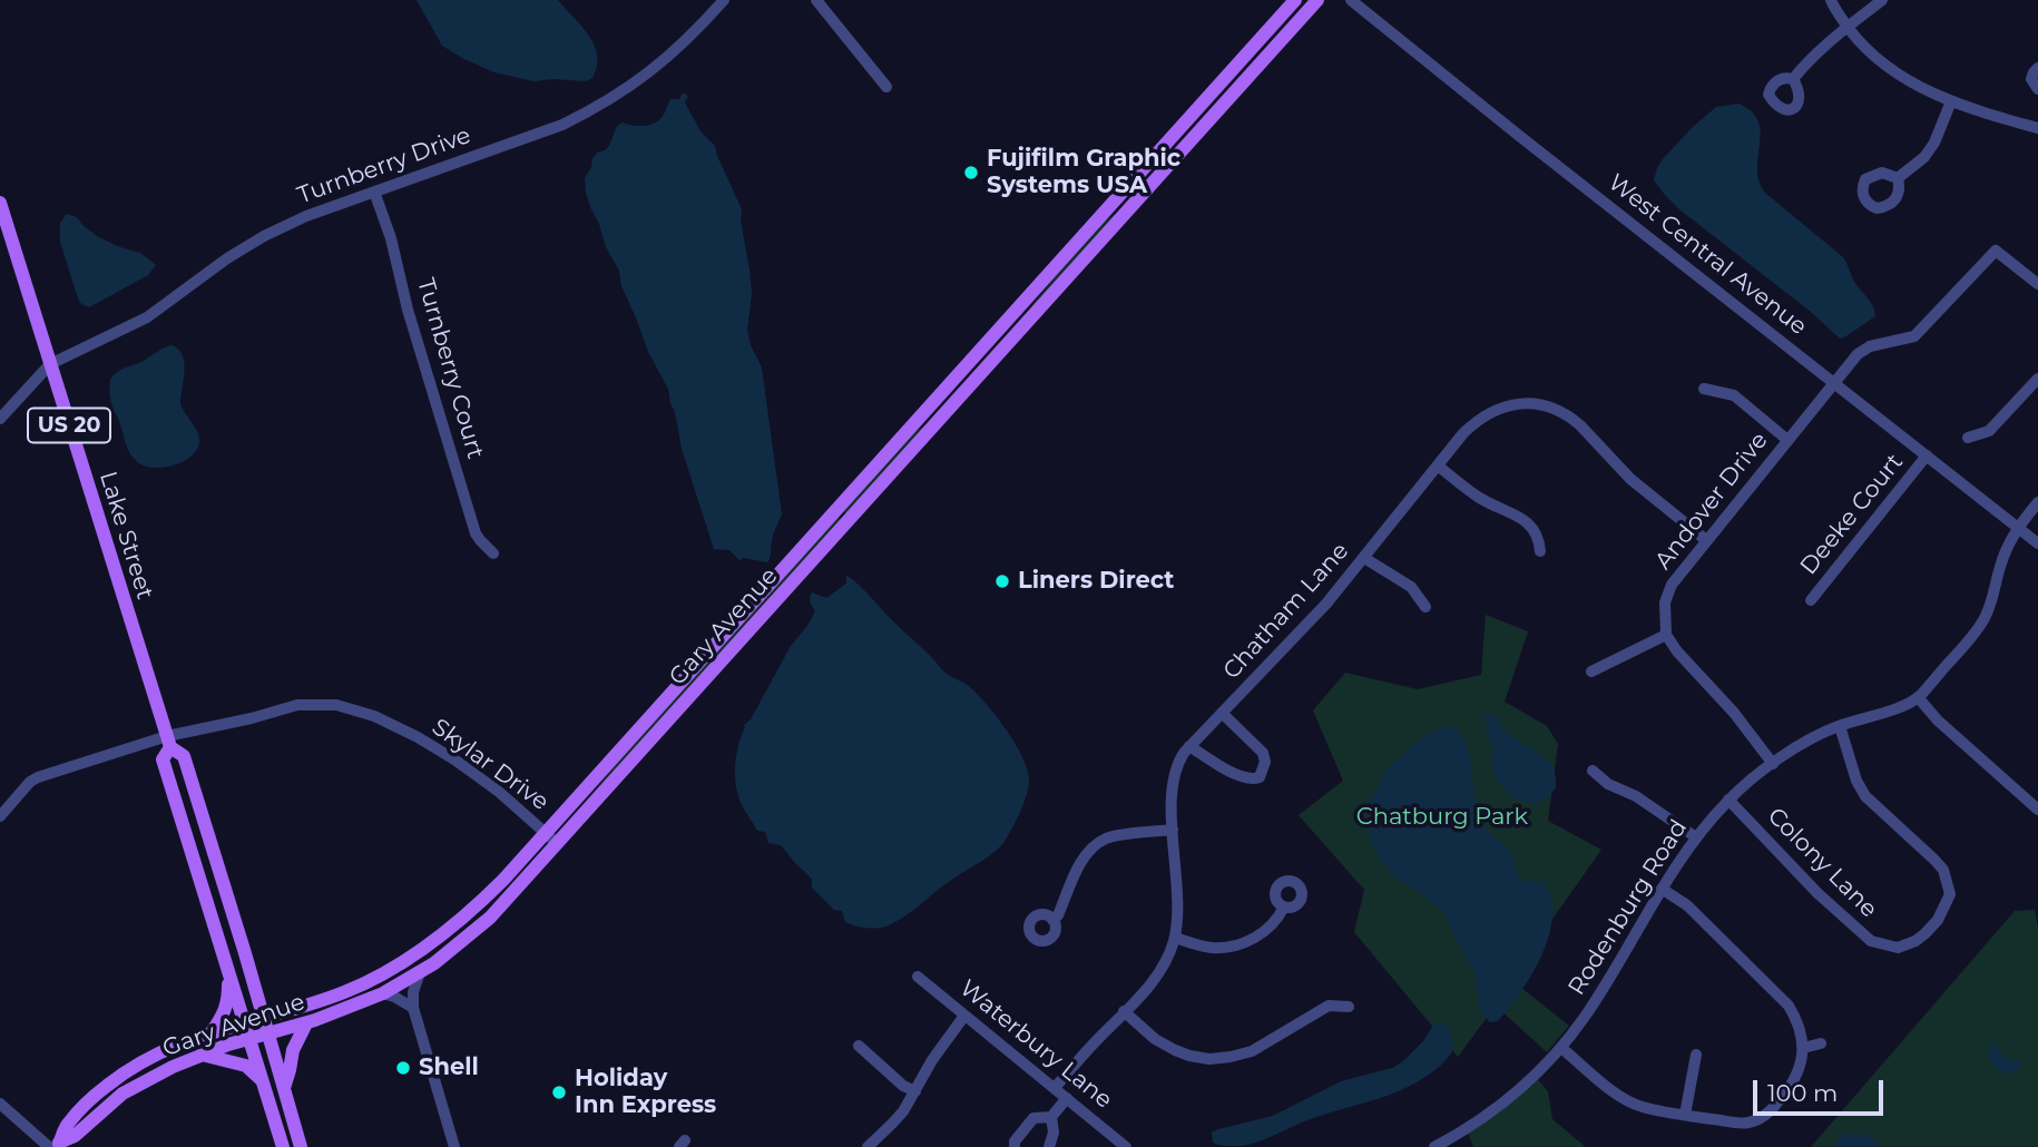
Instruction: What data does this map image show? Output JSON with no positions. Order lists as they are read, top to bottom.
{
  "streets": {
    "main road": ["US 20", "Lake Street", "Gary Avenue"],
    "street": [
      "Turnberry Drive",
      "West Central Avenue",
      "Turnberry Court",
      "Andover Drive",
      "Deeke Court",
      "Chatham Lane",
      "Skylar Drive",
      "Colony Lane",
      "Rodenburg Road",
      "Waterbury Lane"
    ]
  },
  "crossings": [
    ["Turnberry Drive", "Turnberry Court"],
    ["Turnberry Drive", "Lake Street"],
    ["West Central Avenue", "Andover Drive"],
    ["West Central Avenue", "Deeke Court"],
    ["West Central Avenue", "Rodenburg Road"],
    ["US 20", "Lake Street"],
    ["US 20", "Gary Avenue"],
    ["Andover Drive", "Chatham Lane"],
    ["Lake Street", "Gary Avenue"],
    ["Lake Street", "Skylar Drive"],
    ["Chatham Lane", "Waterbury Lane"],
    ["Gary Avenue", "Skylar Drive"],
    ["Colony Lane", "Rodenburg Road"]
  ],
  "parks": ["Chatburg Park"],
  "places": [
    "Fujifilm Graphic Systems USA",
    "Liners Direct",
    "Shell",
    "Holiday Inn Express"
  ],
  "scale_bar": "100 m"
}
